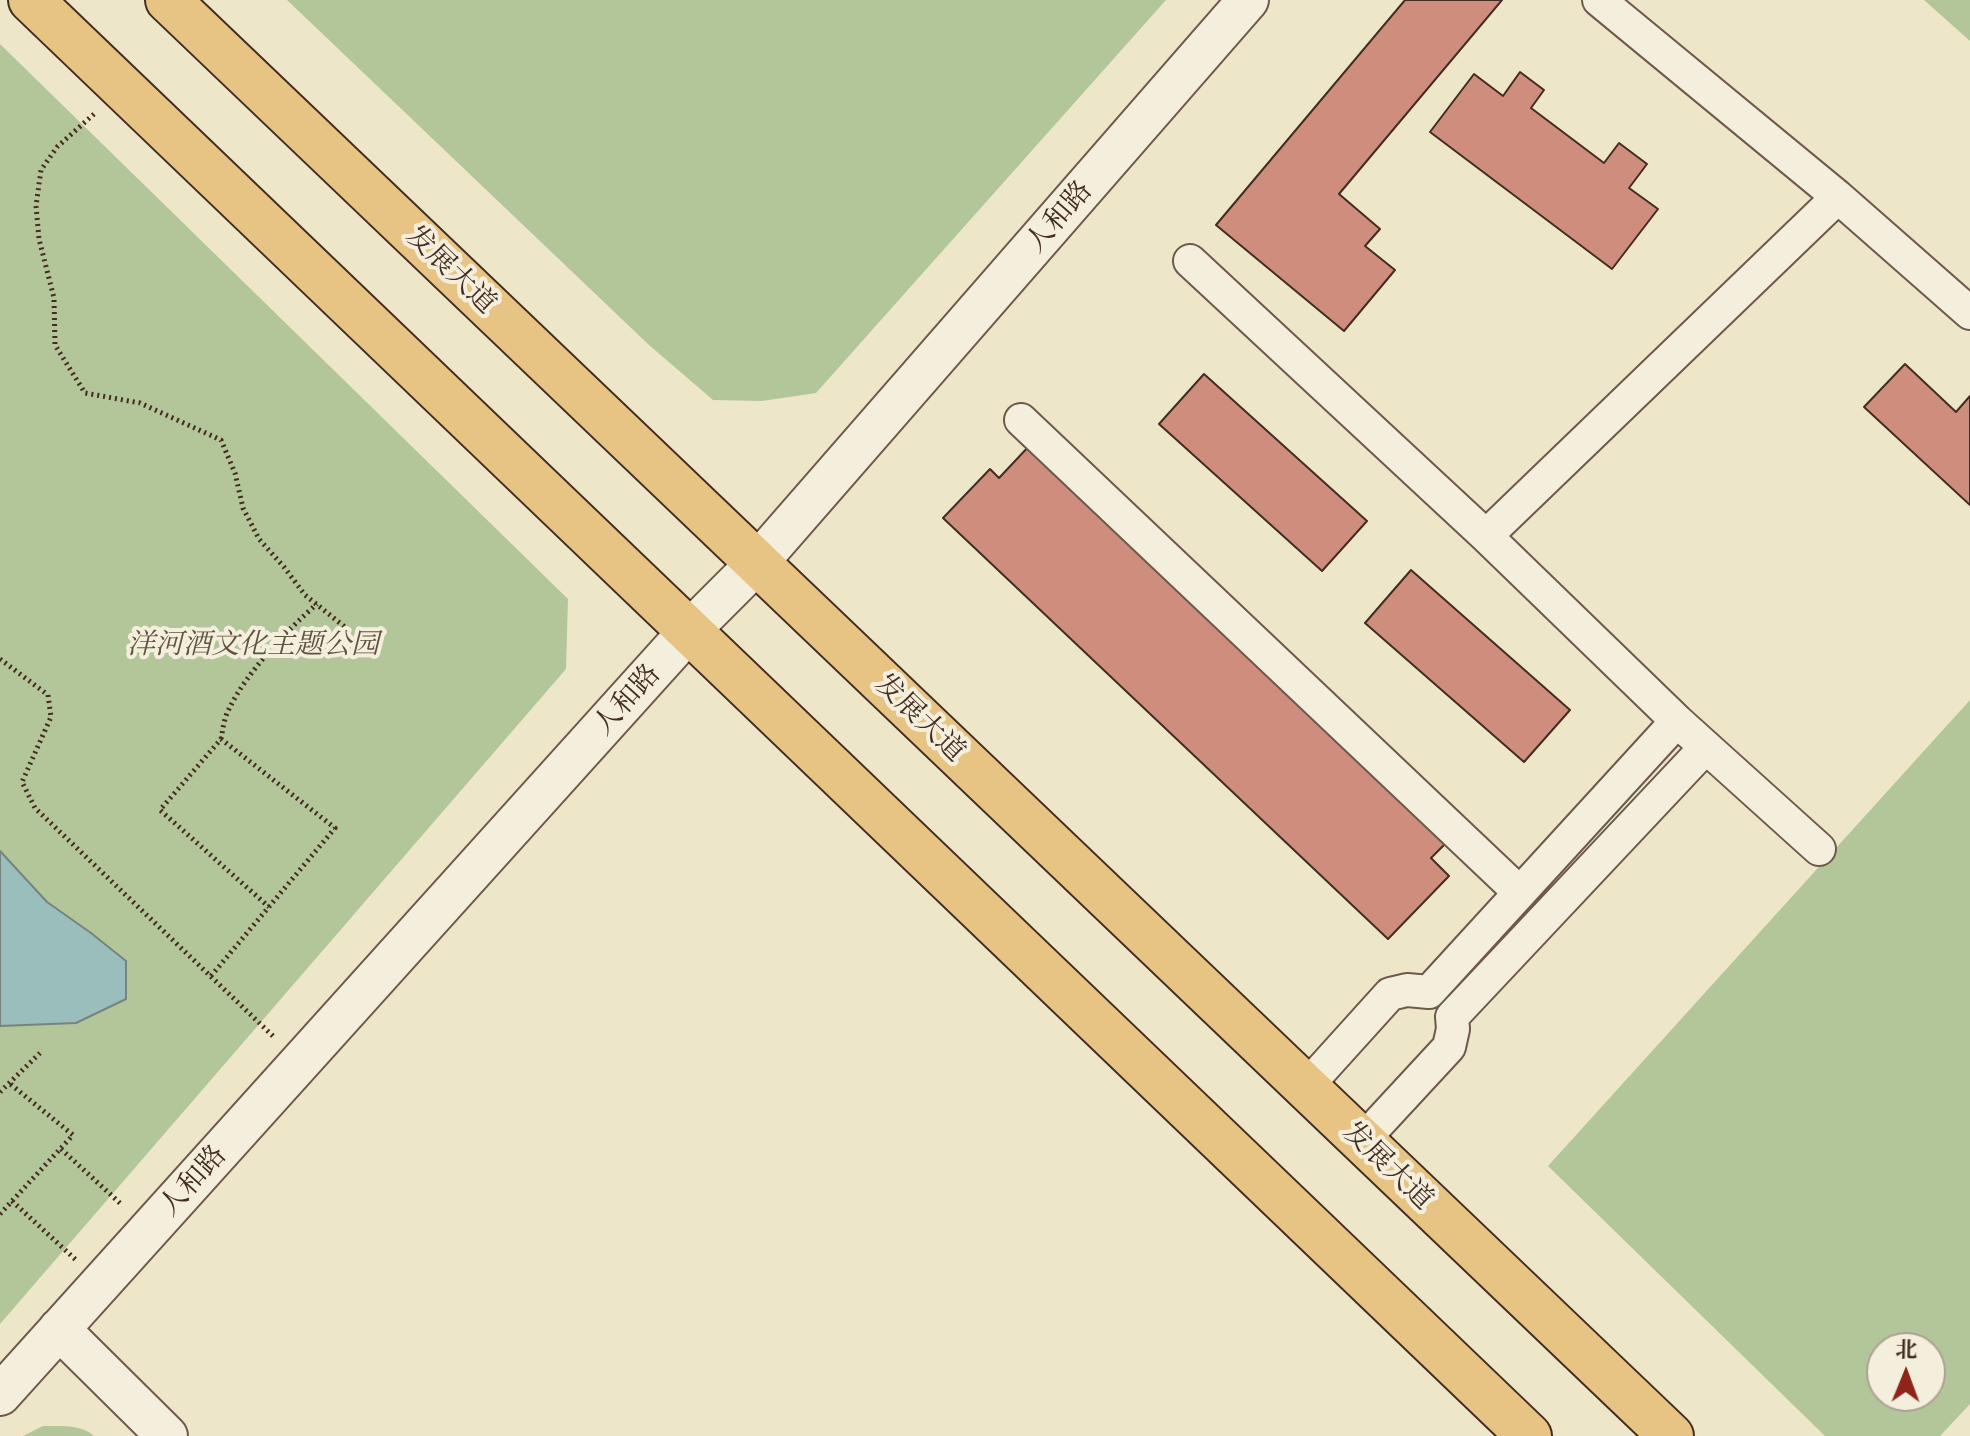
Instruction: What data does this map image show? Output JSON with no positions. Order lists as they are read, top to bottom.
{
  "streets": {
    "main road": ["发展大道"],
    "street": ["人和路"]
  },
  "crossings": [
    ["人和路", "发展大道"]
  ],
  "parks": ["洋河酒文化主题公园"],
  "north": "top"
}
